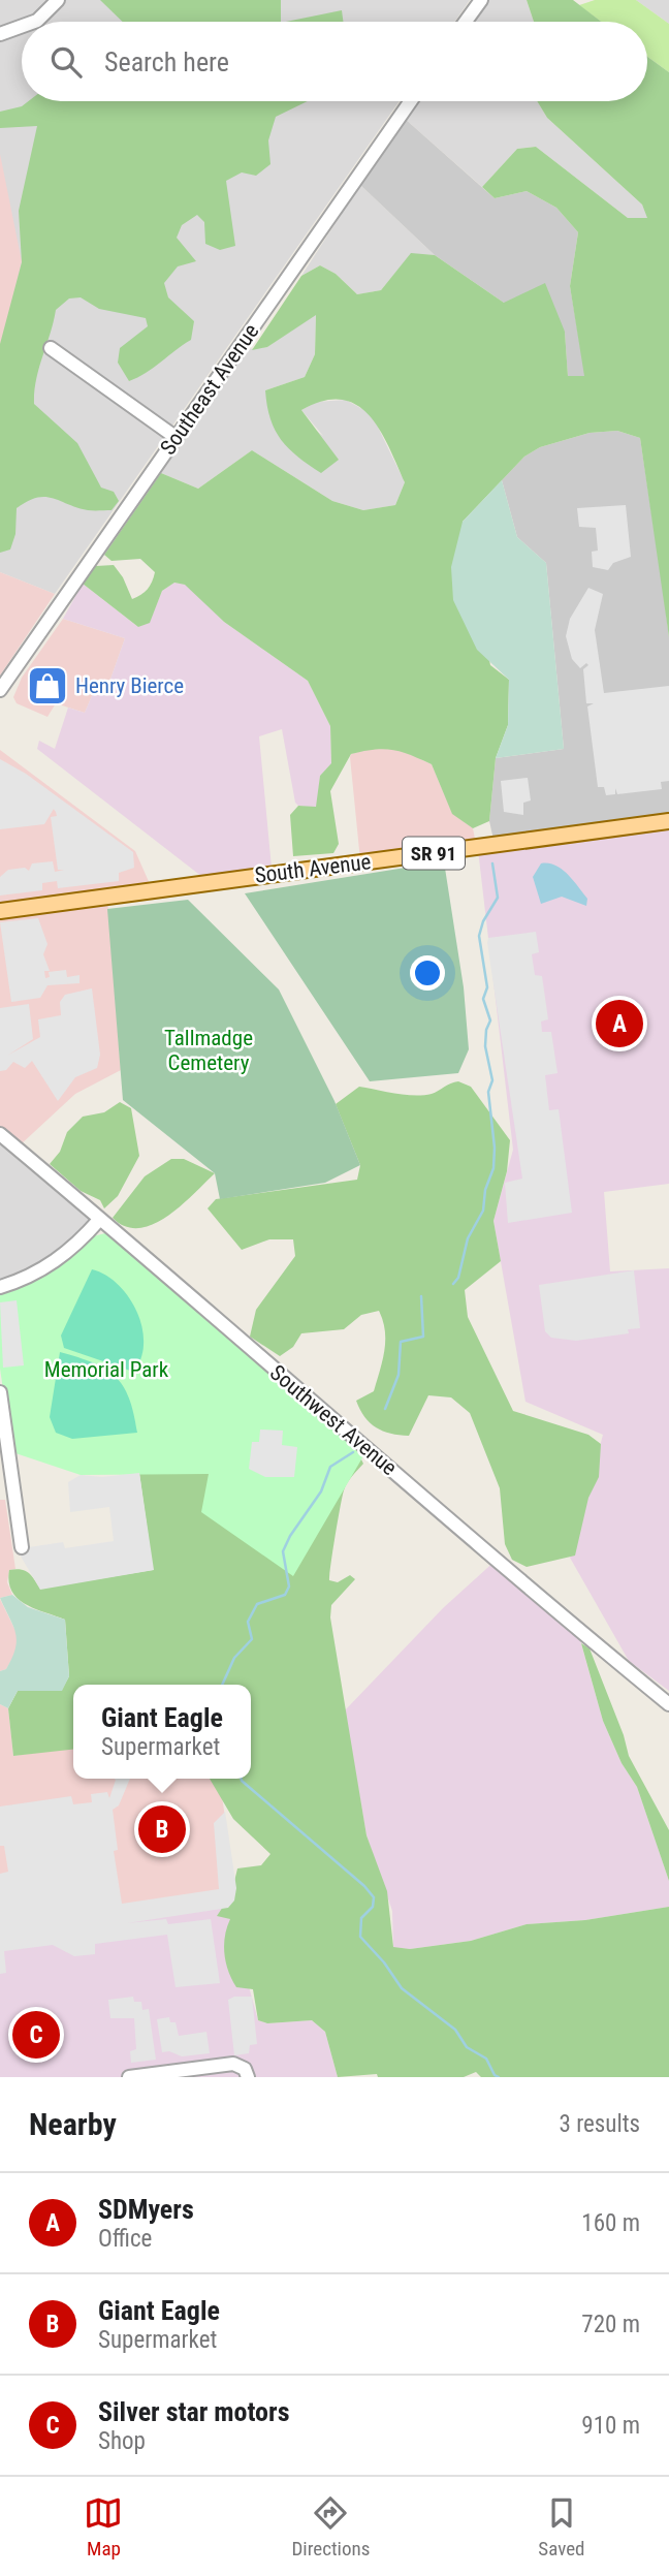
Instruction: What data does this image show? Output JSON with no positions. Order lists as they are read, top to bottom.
{
  "streets": {
    "main road": ["SR 91", "South Avenue"],
    "street": ["Southeast Avenue", "Southwest Avenue"]
  },
  "parks": ["Tallmadge Cemetery", "Memorial Park"],
  "places": {
    "shop": ["Henry Bierce"]
  },
  "page": {
    "search": "Search here",
    "pins": ["A", "B", "C"],
    "popup": ["Giant Eagle", "Supermarket"],
    "heading": ["Nearby", "3 results"],
    "list": [
      {
        "mark": "A",
        "name": "SDMyers",
        "note": "Office",
        "value": "160 m"
      },
      {
        "mark": "B",
        "name": "Giant Eagle",
        "note": "Supermarket",
        "value": "720 m"
      },
      {
        "mark": "C",
        "name": "Silver star motors",
        "note": "Shop",
        "value": "910 m"
      }
    ],
    "nav": ["Map", "Directions", "Saved"]
  }
}
